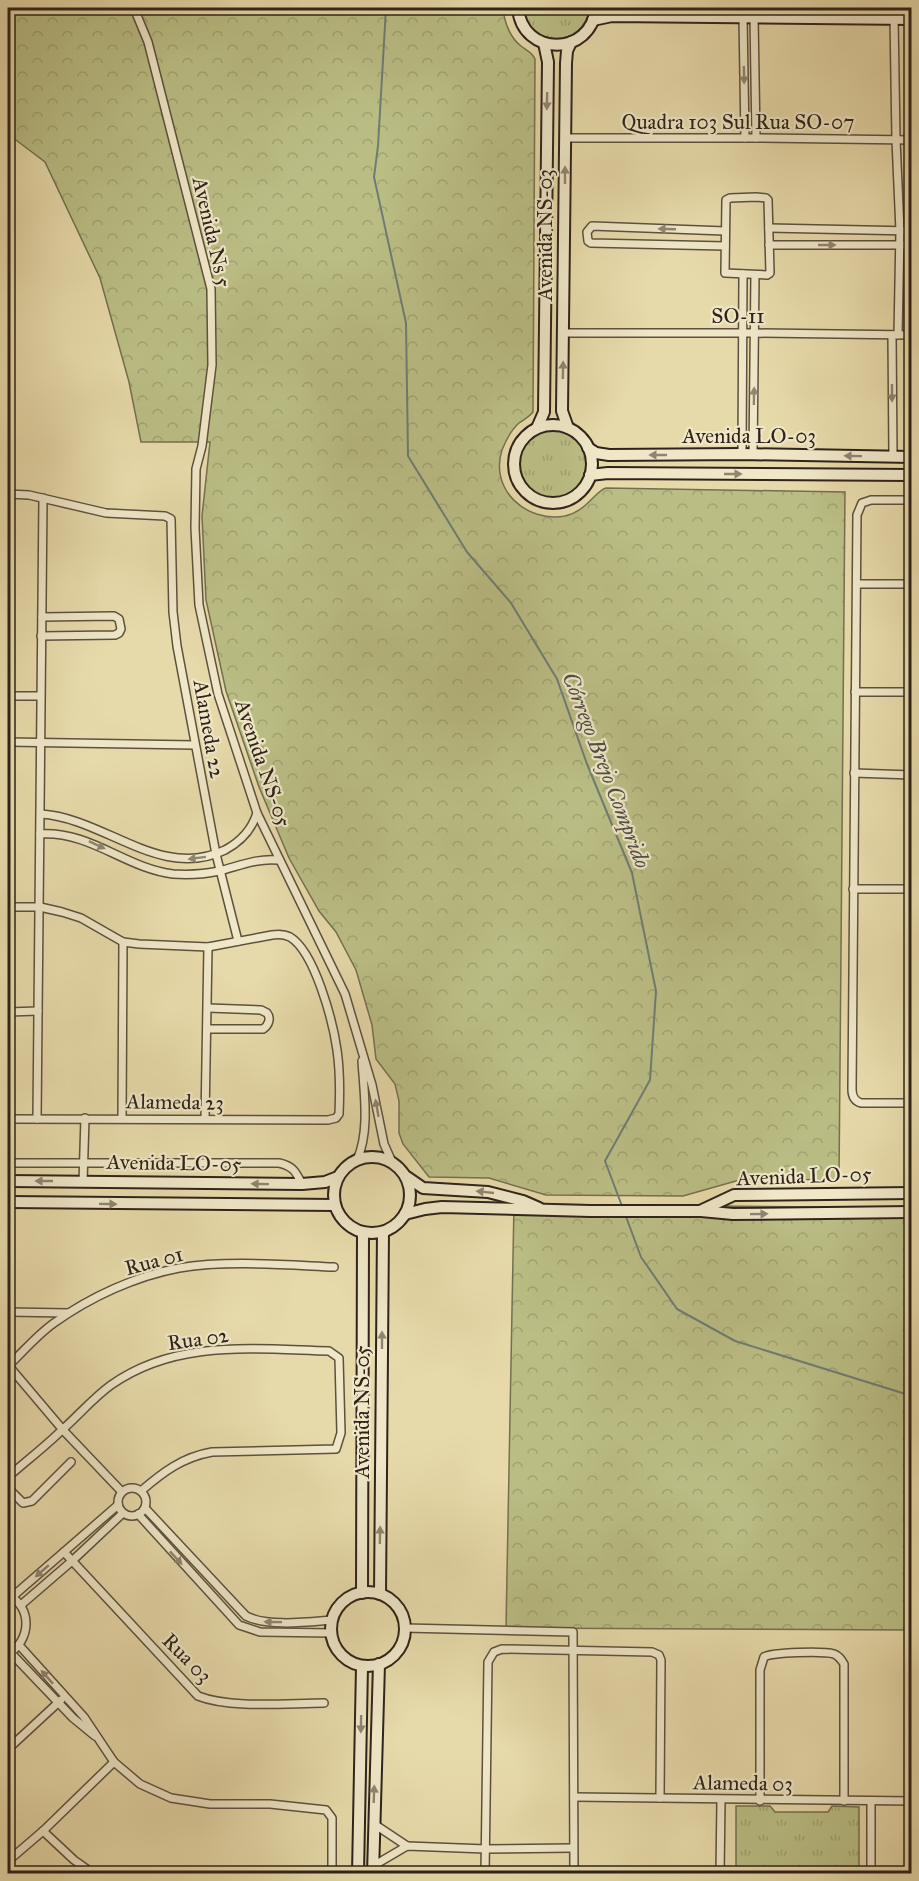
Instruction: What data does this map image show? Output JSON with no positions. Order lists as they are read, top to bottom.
{
  "streets": {
    "street": [
      "Quadra 103 Sul Rua SO-07",
      "Avenida Ns 5",
      "Avenida NS-03",
      "SO-11",
      "Avenida LO-03",
      "Alameda 22",
      "Avenida NS-05",
      "Alameda 23",
      "Avenida LO-05",
      "Rua 01",
      "Rua 02",
      "Rua 03",
      "Alameda 03"
    ]
  },
  "crossings": [
    ["Quadra 103 Sul Rua SO-07", "Avenida NS-03"],
    ["Avenida Ns 5", "Avenida NS-05"],
    ["Avenida NS-03", "SO-11"],
    ["Avenida NS-03", "Avenida LO-03"],
    ["Alameda 22", "Alameda 23"],
    ["Avenida NS-05", "Avenida LO-05"]
  ],
  "water": ["Córrego Brejo Comprido"]
}
